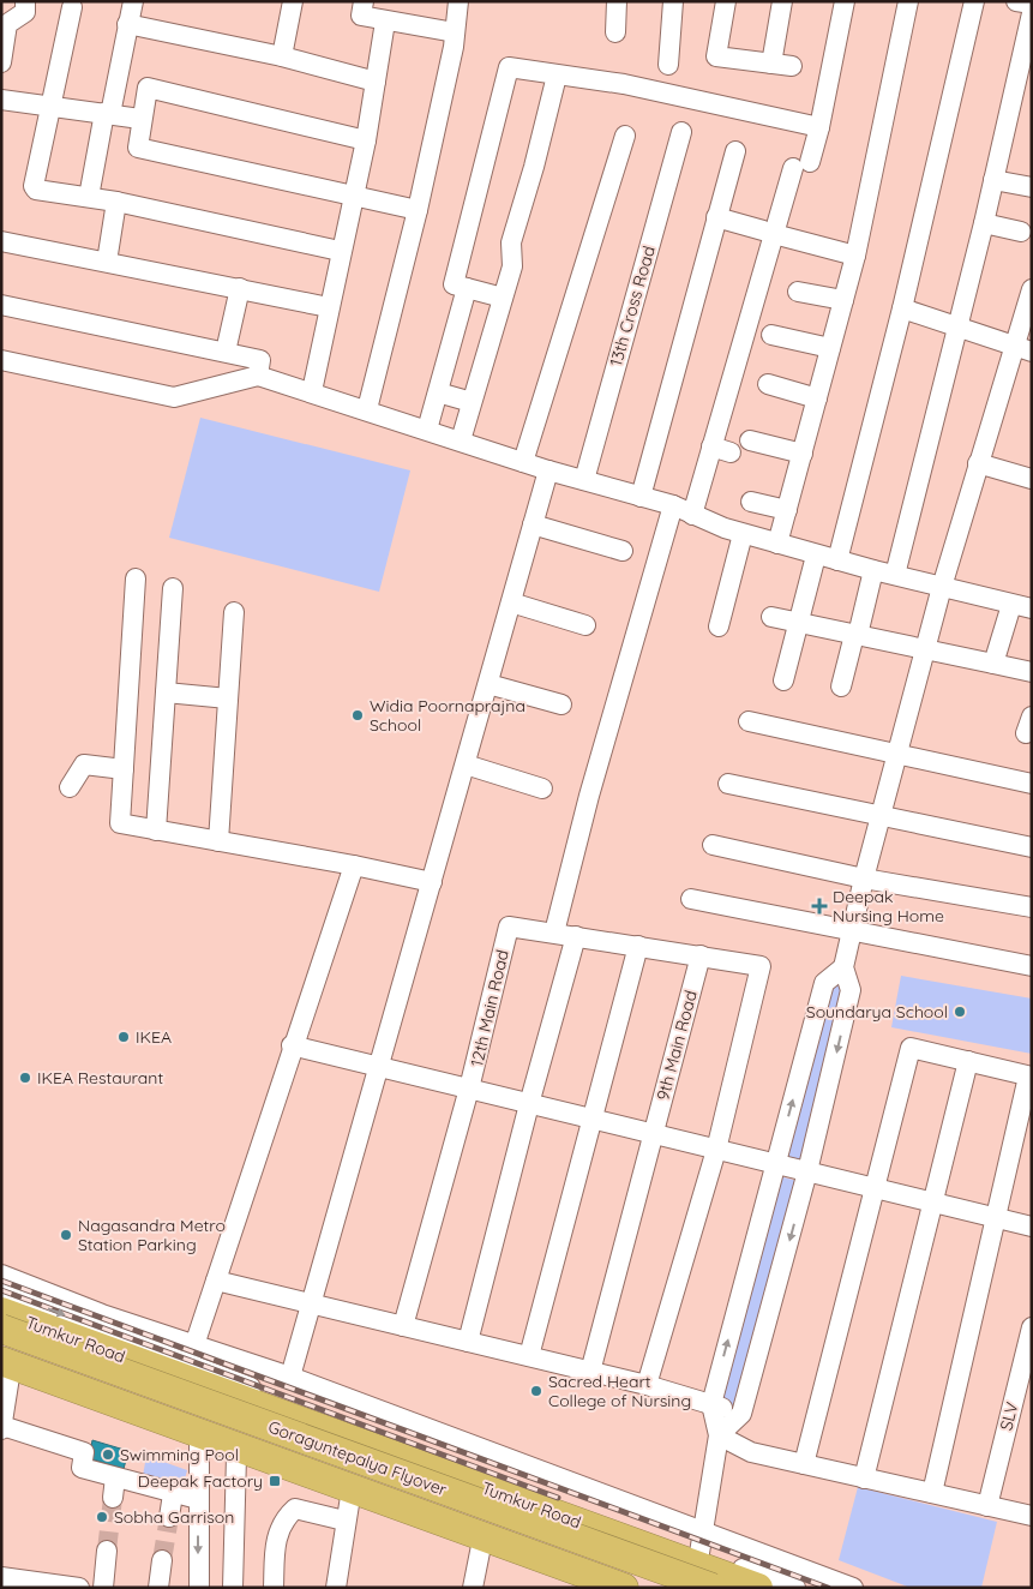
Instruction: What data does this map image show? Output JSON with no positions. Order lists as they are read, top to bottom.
{
  "streets": {
    "highway": ["Tumkur Road", "Goraguntepalya Flyover"],
    "street": [
      "13th Cross Road",
      "12th Main Road",
      "9th Main Road",
      "SLV"
    ]
  },
  "places": {
    "other": [
      "Widia Poornaprajna School",
      "Soundarya School",
      "IKEA",
      "IKEA Restaurant",
      "Nagasandra Metro Station Parking",
      "Sacred Heart College of Nursing",
      "Swimming Pool",
      "Sobha Garrison"
    ],
    "health": ["Deepak Nursing Home"],
    "transit": ["Deepak Factory"]
  }
}
